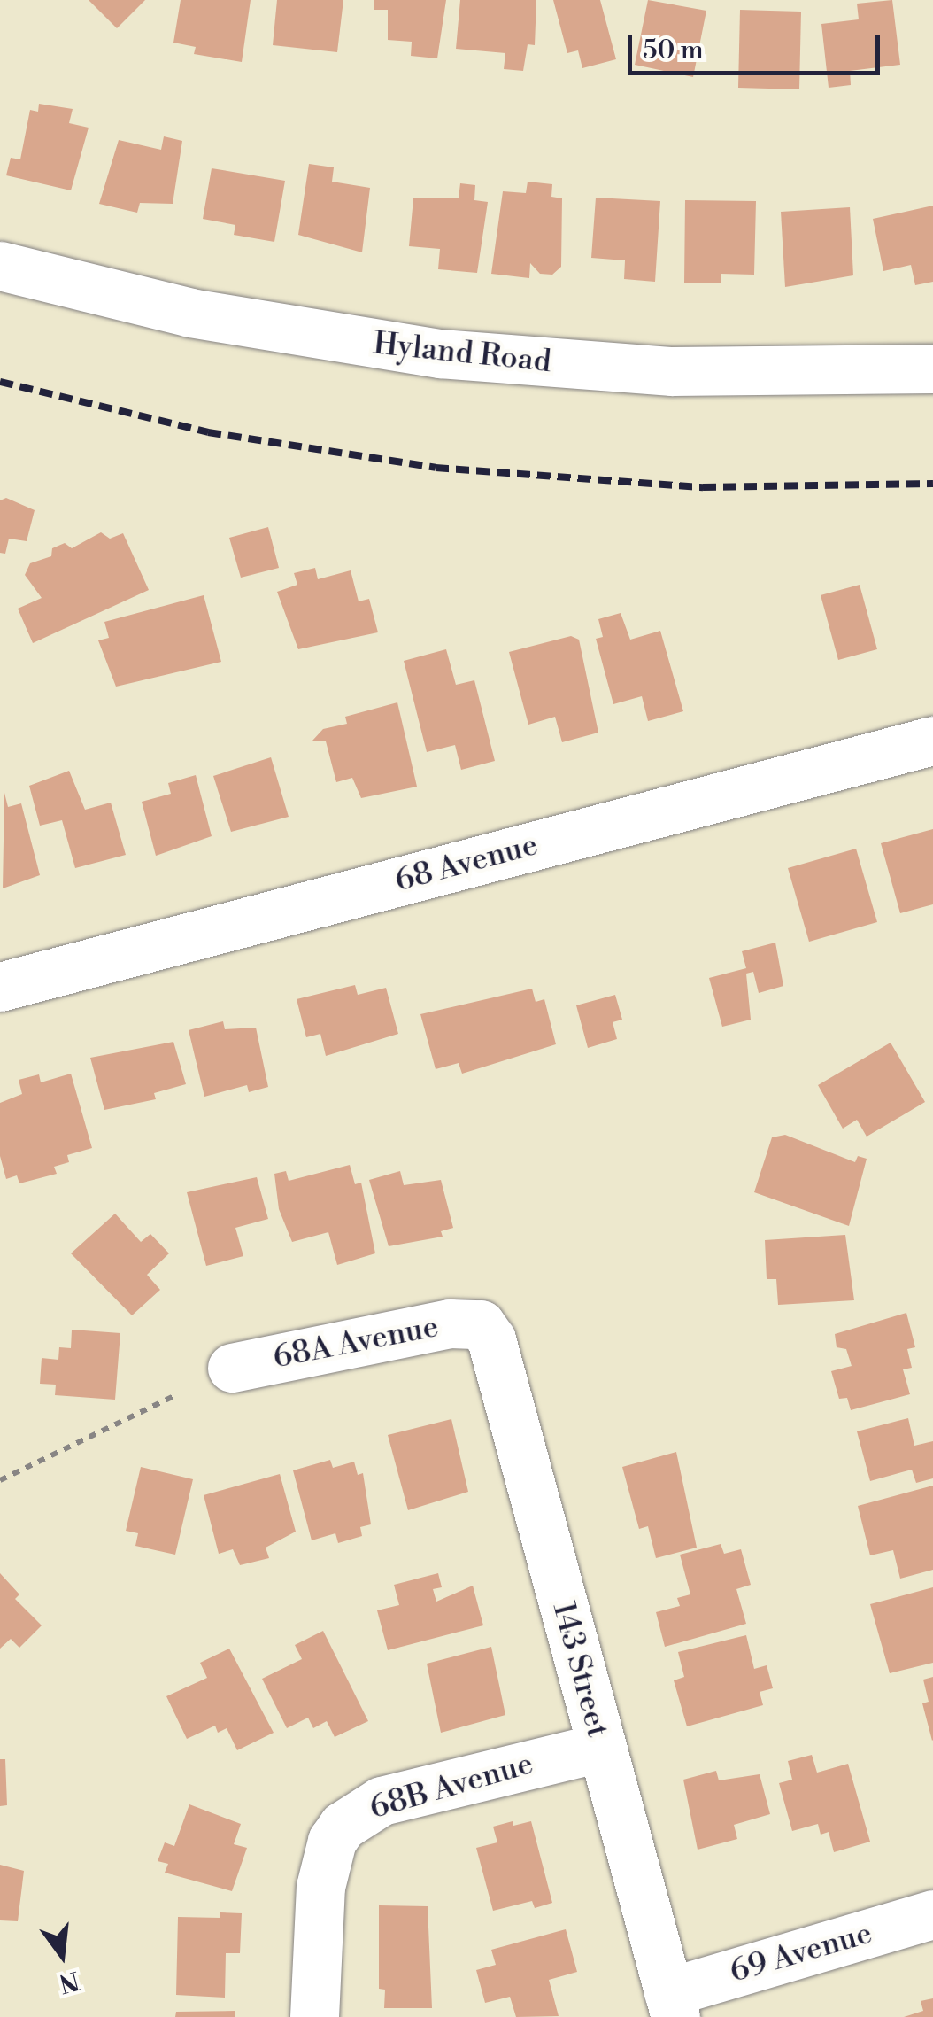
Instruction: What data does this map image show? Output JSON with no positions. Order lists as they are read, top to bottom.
{
  "streets": {
    "street": [
      "Hyland Road",
      "68 Avenue",
      "68A Avenue",
      "143 Street",
      "68B Avenue",
      "69 Avenue"
    ]
  },
  "crossings": [
    ["68A Avenue", "143 Street"],
    ["143 Street", "68B Avenue"],
    ["143 Street", "69 Avenue"]
  ],
  "scale_bar": "50 m",
  "north": "bottom"
}
